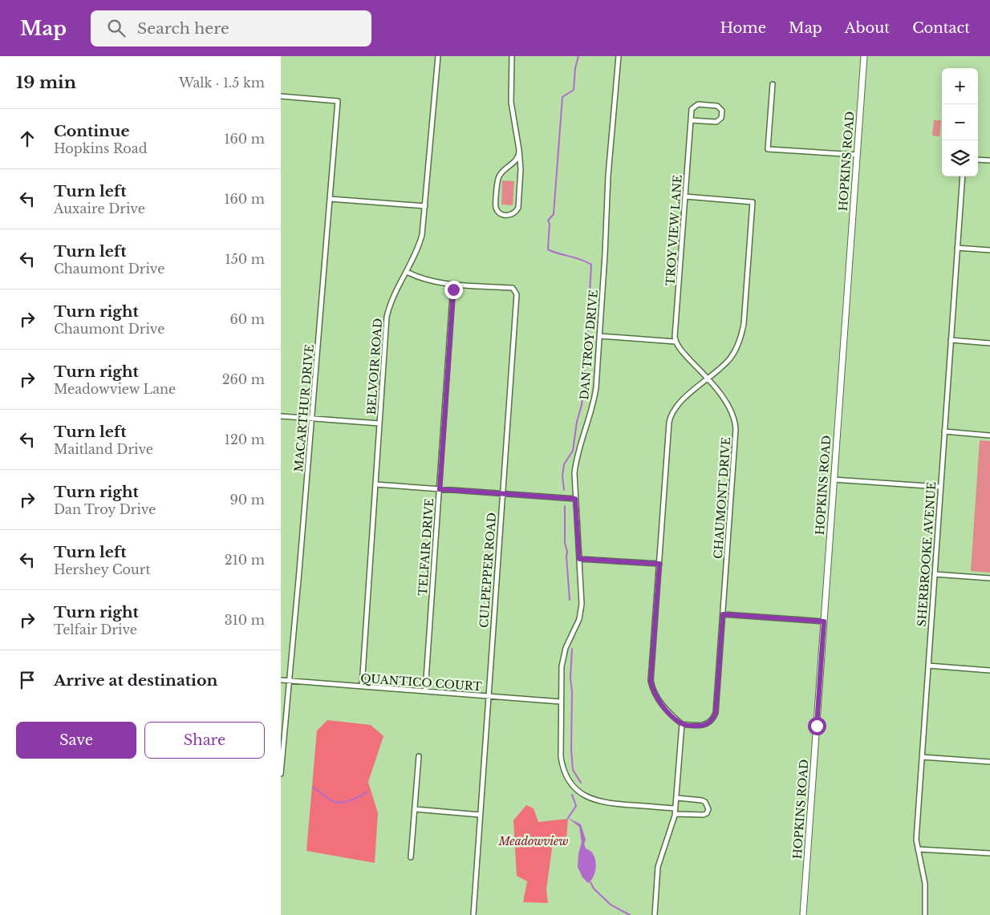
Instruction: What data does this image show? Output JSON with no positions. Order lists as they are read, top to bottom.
{
  "streets": {
    "street": [
      "HOPKINS ROAD",
      "TROY VIEW LANE",
      "DAN TROY DRIVE",
      "BELVOIR ROAD",
      "MACARTHUR DRIVE",
      "CHAUMONT DRIVE",
      "TELFAIR DRIVE",
      "SHERBROOKE AVENUE",
      "CULPEPPER ROAD",
      "QUANTICO COURT"
    ]
  },
  "crossings": [
    ["TROY VIEW LANE", "CHAUMONT DRIVE"],
    ["DAN TROY DRIVE", "QUANTICO COURT"],
    ["BELVOIR ROAD", "CULPEPPER ROAD"],
    ["BELVOIR ROAD", "QUANTICO COURT"],
    ["MACARTHUR DRIVE", "QUANTICO COURT"],
    ["TELFAIR DRIVE", "CULPEPPER ROAD"],
    ["TELFAIR DRIVE", "QUANTICO COURT"],
    ["CULPEPPER ROAD", "QUANTICO COURT"]
  ],
  "parks": ["Meadowview"],
  "page": {
    "header": "Map",
    "search": "Search here",
    "nav": [
      "Home",
      "Map",
      "About",
      "Contact"
    ],
    "heading": ["19 min", "Walk · 1.5 km"],
    "map_buttons": ["+", "−"],
    "list": [
      ["Continue", "Hopkins Road", "160 m"],
      ["Turn left", "Auxaire Drive", "160 m"],
      ["Turn left", "Chaumont Drive", "150 m"],
      ["Turn right", "Chaumont Drive", "60 m"],
      ["Turn right", "Meadowview Lane", "260 m"],
      ["Turn left", "Maitland Drive", "120 m"],
      ["Turn right", "Dan Troy Drive", "90 m"],
      ["Turn left", "Hershey Court", "210 m"],
      ["Turn right", "Telfair Drive", "310 m"],
      "Arrive at destination"
    ],
    "buttons": ["Save", "Share"]
  }
}
